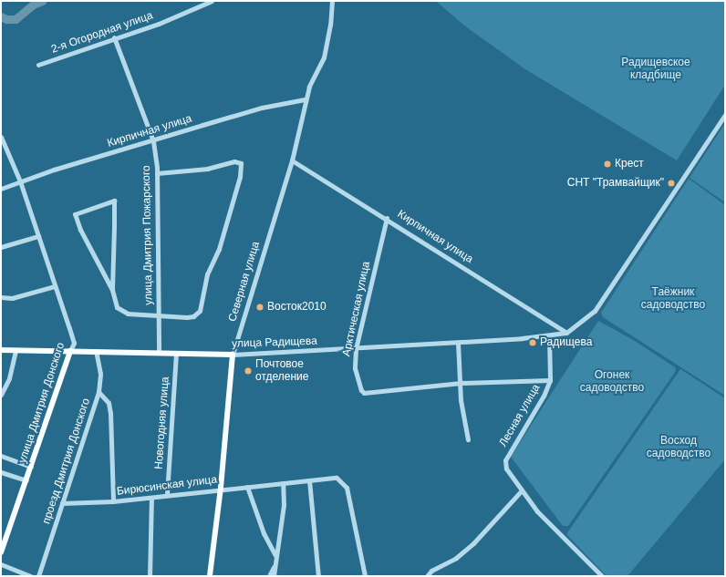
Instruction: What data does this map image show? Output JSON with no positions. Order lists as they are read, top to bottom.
{
  "streets": {
    "main road": ["Северная улица", "улица Радищева", "улица Дмитрия Донского"],
    "street": [
      "2-я Огородная улица",
      "Кирпичная улица",
      "улица Дмитрия Пожарского",
      "Арктическая улица",
      "Лесная улица",
      "Новогодняя улица",
      "проезд Дмитрия Донского",
      "Бирюсинская улица"
    ]
  },
  "crossings": [
    ["2-я Огородная улица", "улица Дмитрия Пожарского"],
    ["Кирпичная улица", "улица Дмитрия Пожарского"],
    ["Кирпичная улица", "Северная улица"],
    ["Кирпичная улица", "Арктическая улица"],
    ["Кирпичная улица", "улица Радищева"],
    ["Кирпичная улица", "улица Дмитрия Донского"],
    ["улица Дмитрия Пожарского", "улица Радищева"],
    ["Северная улица", "улица Радищева"],
    ["Северная улица", "Бирюсинская улица"],
    ["Арктическая улица", "улица Радищева"],
    ["улица Радищева", "улица Дмитрия Донского"],
    ["улица Радищева", "Лесная улица"],
    ["улица Радищева", "Новогодняя улица"],
    ["улица Радищева", "проезд Дмитрия Донского"],
    ["Новогодняя улица", "Бирюсинская улица"],
    ["проезд Дмитрия Донского", "Бирюсинская улица"]
  ],
  "parks": [
    "Радищевское кладбище",
    "Таёжник садоводство",
    "Огонек садоводство",
    "Восход садоводство"
  ],
  "places": [
    "Крест",
    "СНТ \"Трамвайщик\"",
    "Восток2010",
    "Радищева",
    "Почтовое отделение"
  ]
}
